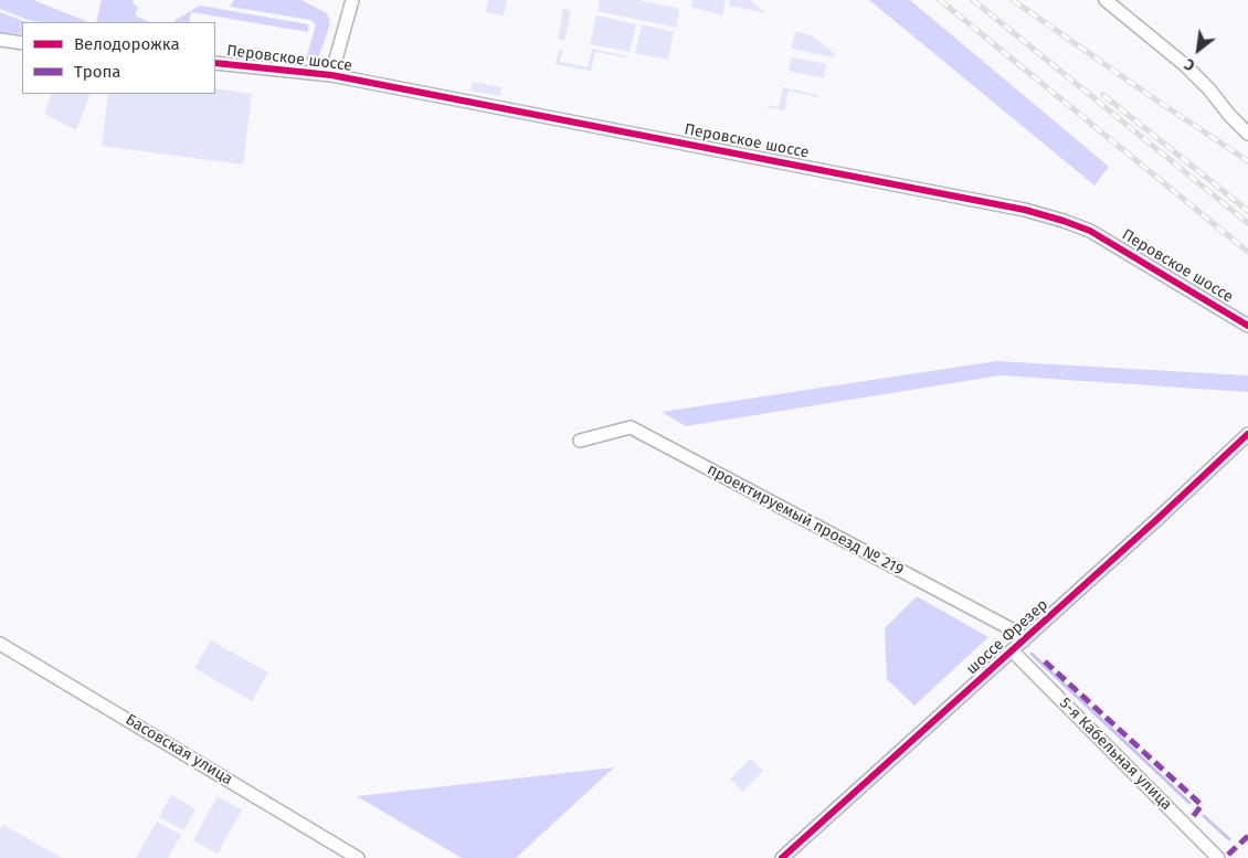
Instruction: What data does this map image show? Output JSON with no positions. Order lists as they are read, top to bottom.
{
  "streets": {
    "street": [
      "Перовское шоссе",
      "проектируемый проезд № 219",
      "шоссе Фрезер",
      "Басовская улица",
      "5-я Кабельная улица"
    ]
  },
  "crossings": [
    ["проектируемый проезд № 219", "шоссе Фрезер"],
    ["шоссе Фрезер", "5-я Кабельная улица"]
  ],
  "legend": ["Велодорожка", "Тропа"],
  "north": "bottom left"
}
